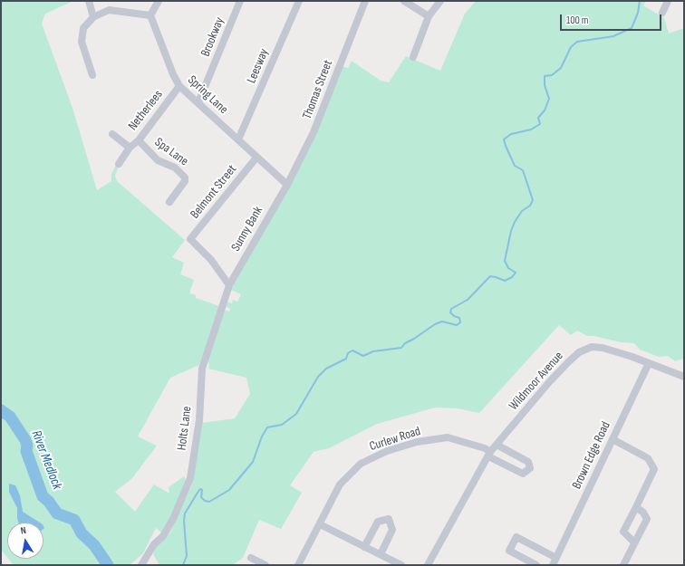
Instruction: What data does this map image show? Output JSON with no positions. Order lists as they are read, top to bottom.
{
  "streets": {
    "street": [
      "Brookway",
      "Leesway",
      "Thomas Street",
      "Spring Lane",
      "Netherlees",
      "Spa Lane",
      "Belmont Street",
      "Sunny Bank",
      "Wildmoor Avenue",
      "Holts Lane",
      "Curlew Road",
      "Brown Edge Road"
    ]
  },
  "crossings": [
    ["Brookway", "Spring Lane"],
    ["Leesway", "Spring Lane"],
    ["Thomas Street", "Spring Lane"],
    ["Thomas Street", "Sunny Bank"],
    ["Spring Lane", "Netherlees"],
    ["Spring Lane", "Belmont Street"],
    ["Spring Lane", "Sunny Bank"],
    ["Netherlees", "Spa Lane"],
    ["Belmont Street", "Sunny Bank"],
    ["Belmont Street", "Holts Lane"],
    ["Sunny Bank", "Holts Lane"],
    ["Wildmoor Avenue", "Curlew Road"],
    ["Wildmoor Avenue", "Brown Edge Road"]
  ],
  "water": ["River Medlock"],
  "scale_bar": "100 m",
  "north": "top"
}
